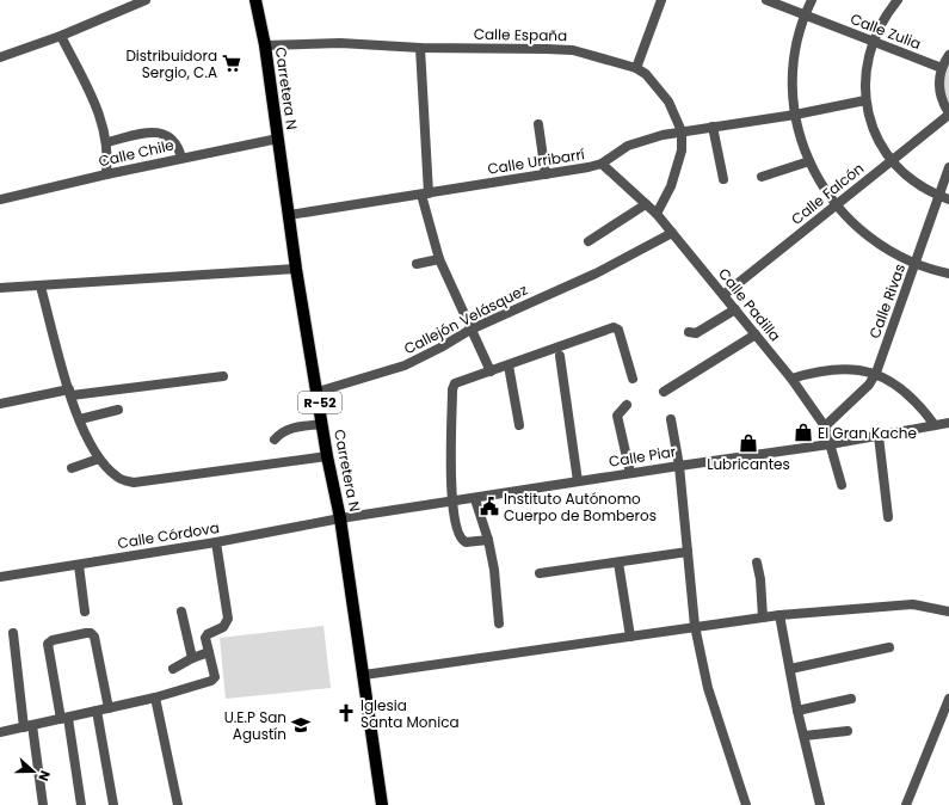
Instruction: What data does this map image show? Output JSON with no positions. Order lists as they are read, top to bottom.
{
  "streets": {
    "main road": ["Carretera N", "R-52"],
    "street": [
      "Calle Zulia",
      "Calle España",
      "Calle Chile",
      "Calle Urribarrí",
      "Calle Falcón",
      "Calle Rivas",
      "Calle Padilla",
      "Callejón Velásquez",
      "Calle Piar",
      "Calle Córdova"
    ]
  },
  "crossings": [
    ["Calle España", "Carretera N"],
    ["Calle España", "Calle Urribarrí"],
    ["Calle España", "Calle Padilla"],
    ["Carretera N", "Calle Chile"],
    ["Carretera N", "Calle Urribarrí"],
    ["Carretera N", "Callejón Velásquez"],
    ["Carretera N", "Calle Piar"],
    ["Carretera N", "Calle Córdova"],
    ["Calle Urribarrí", "Calle Padilla"],
    ["Calle Falcón", "Calle Padilla"],
    ["Calle Rivas", "Calle Padilla"],
    ["Calle Padilla", "Callejón Velásquez"],
    ["Calle Padilla", "Calle Piar"],
    ["Calle Piar", "Calle Córdova"]
  ],
  "places": {
    "supermarket": ["Distribuidora Sergio, C.A"],
    "shop": ["El Gran Kache", "Lubricantes"],
    "public building": ["Instituto Autónomo Cuerpo de Bomberos"],
    "church": ["Iglesia Santa Monica"],
    "school or university": ["U.E.P San Agustín"]
  },
  "north": "right"
}
